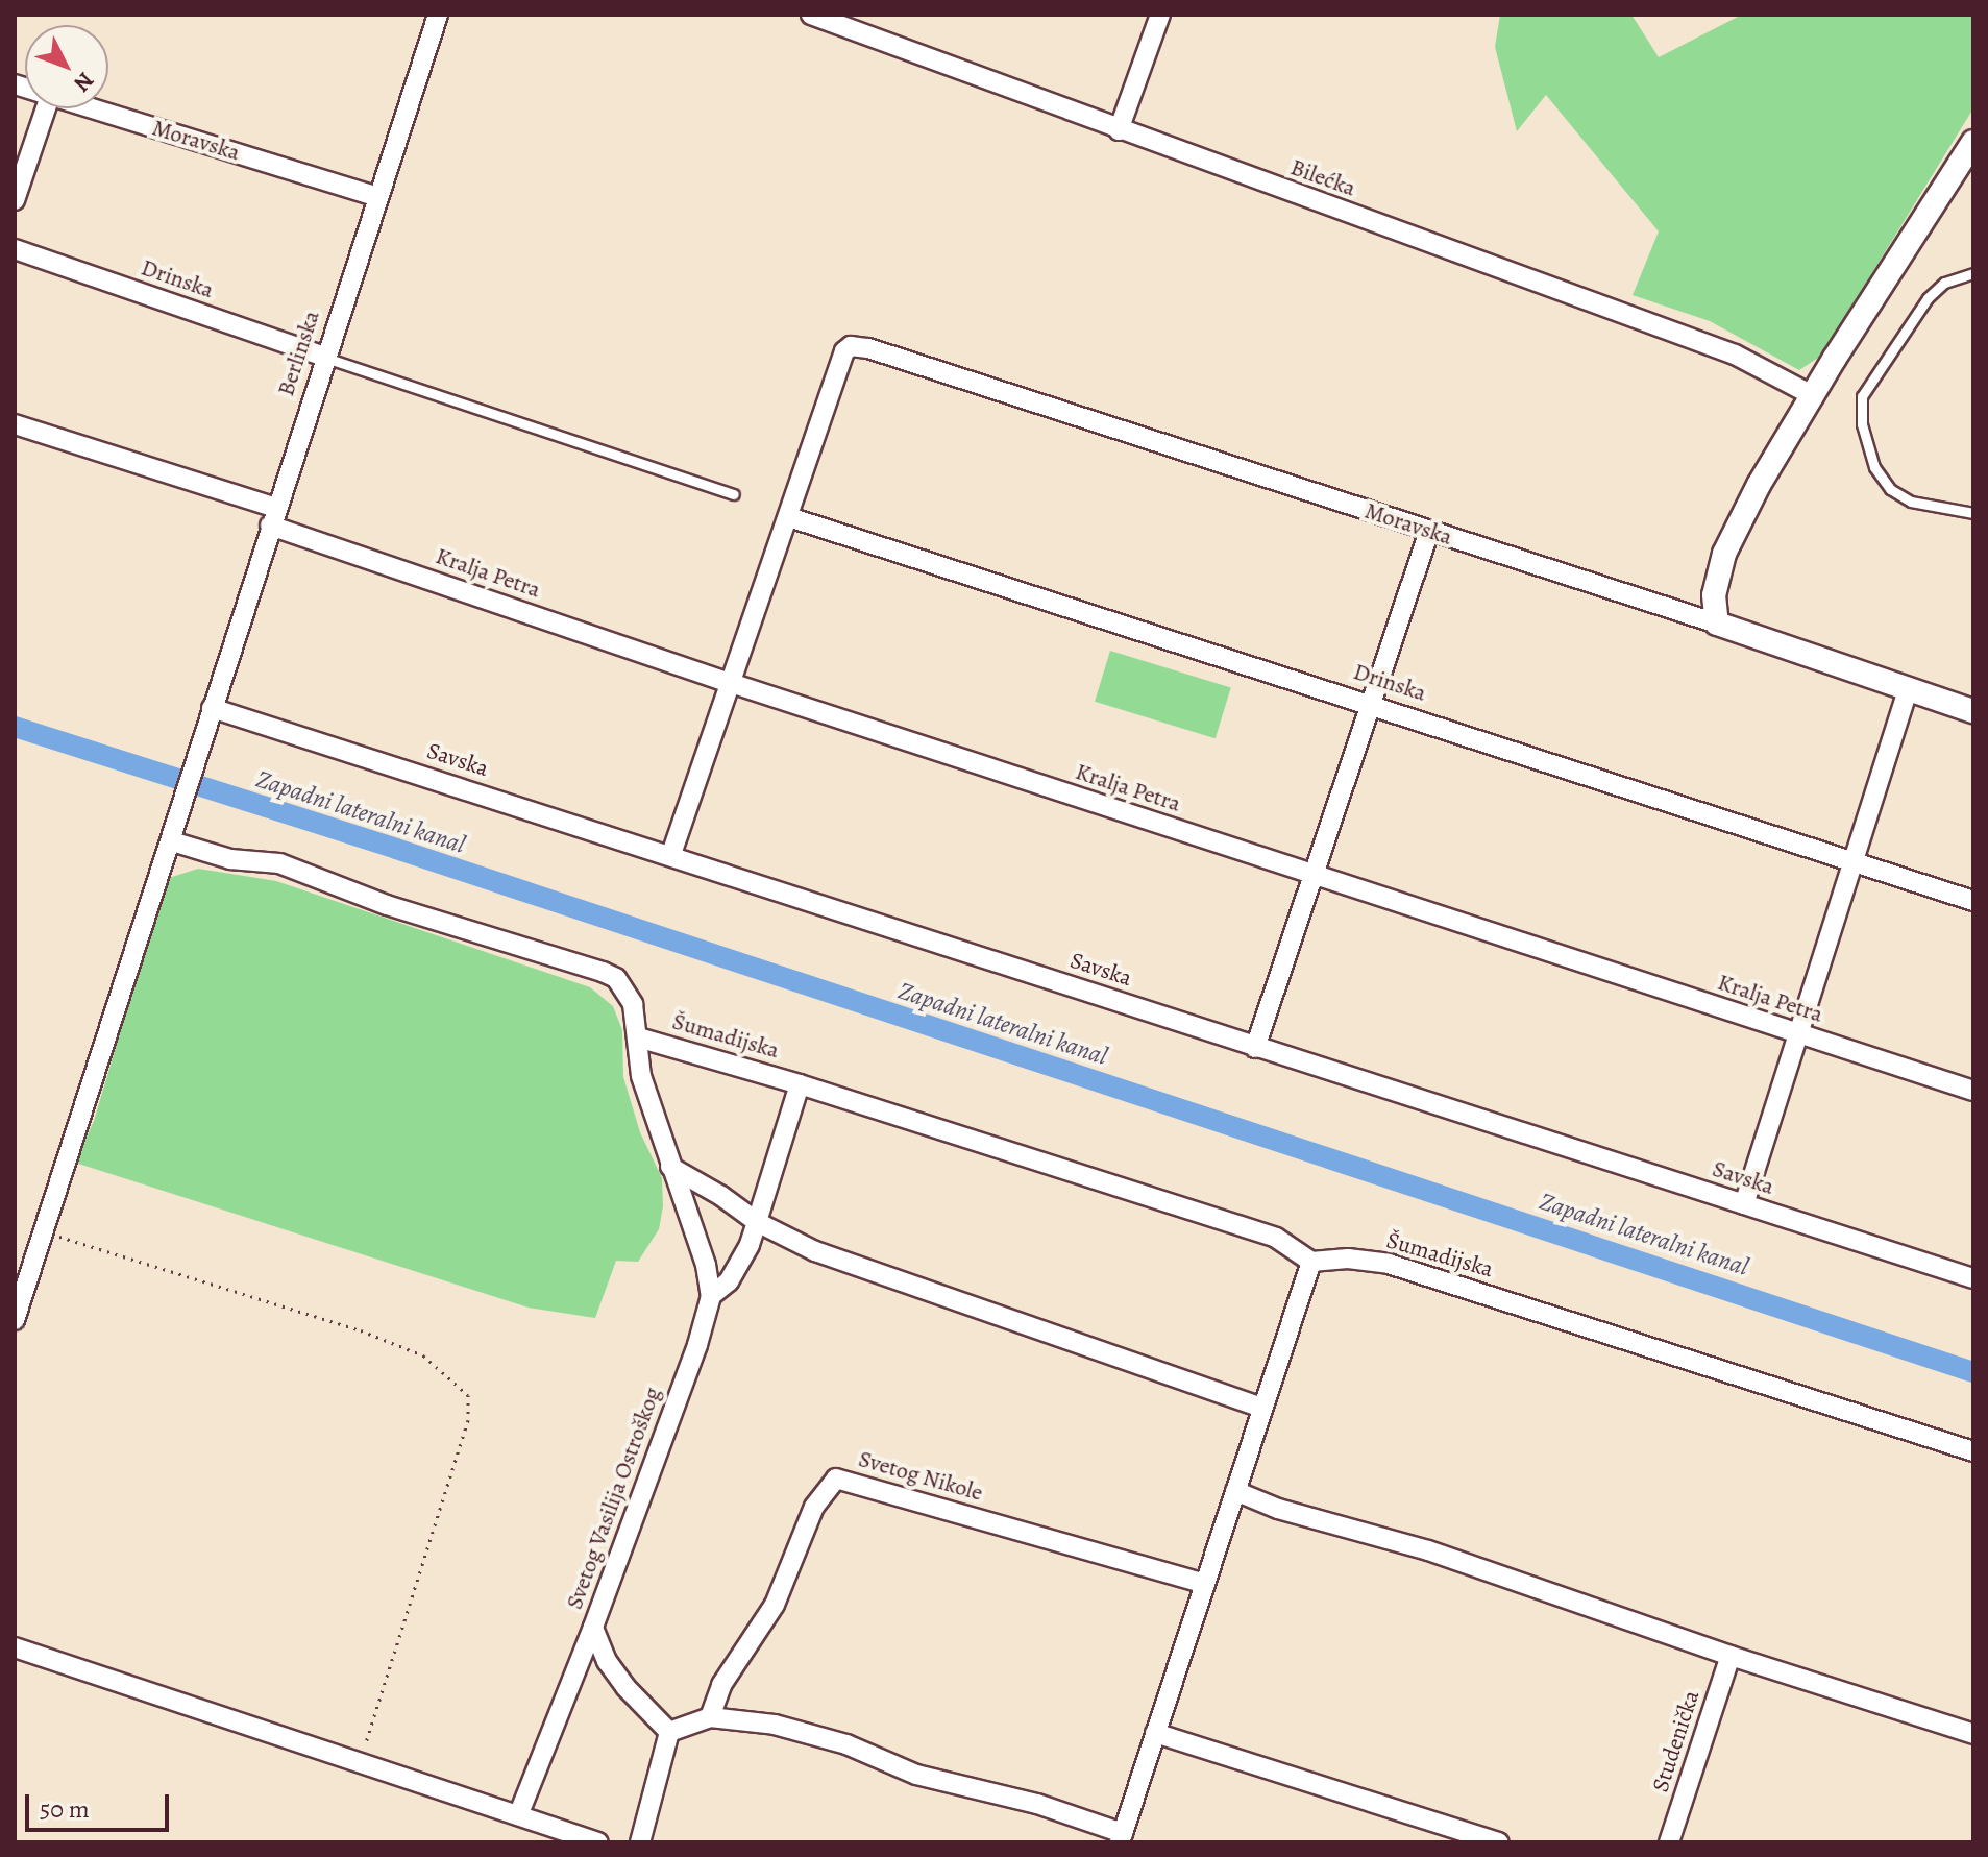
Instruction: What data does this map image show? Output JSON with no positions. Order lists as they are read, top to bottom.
{
  "streets": {
    "street": [
      "Moravska",
      "Bilećka",
      "Drinska",
      "Berlinska",
      "Kralja Petra",
      "Savska",
      "Šumadijska",
      "Svetog Nikole",
      "Svetog Vasilija Ostroškog",
      "Studenička"
    ]
  },
  "crossings": [
    ["Moravska", "Drinska"],
    ["Moravska", "Berlinska"],
    ["Drinska", "Berlinska"],
    ["Berlinska", "Kralja Petra"],
    ["Berlinska", "Savska"],
    ["Šumadijska", "Svetog Vasilija Ostroškog"]
  ],
  "water": ["Zapadni lateralni kanal"],
  "scale_bar": "50 m",
  "north": "bottom right"
}
